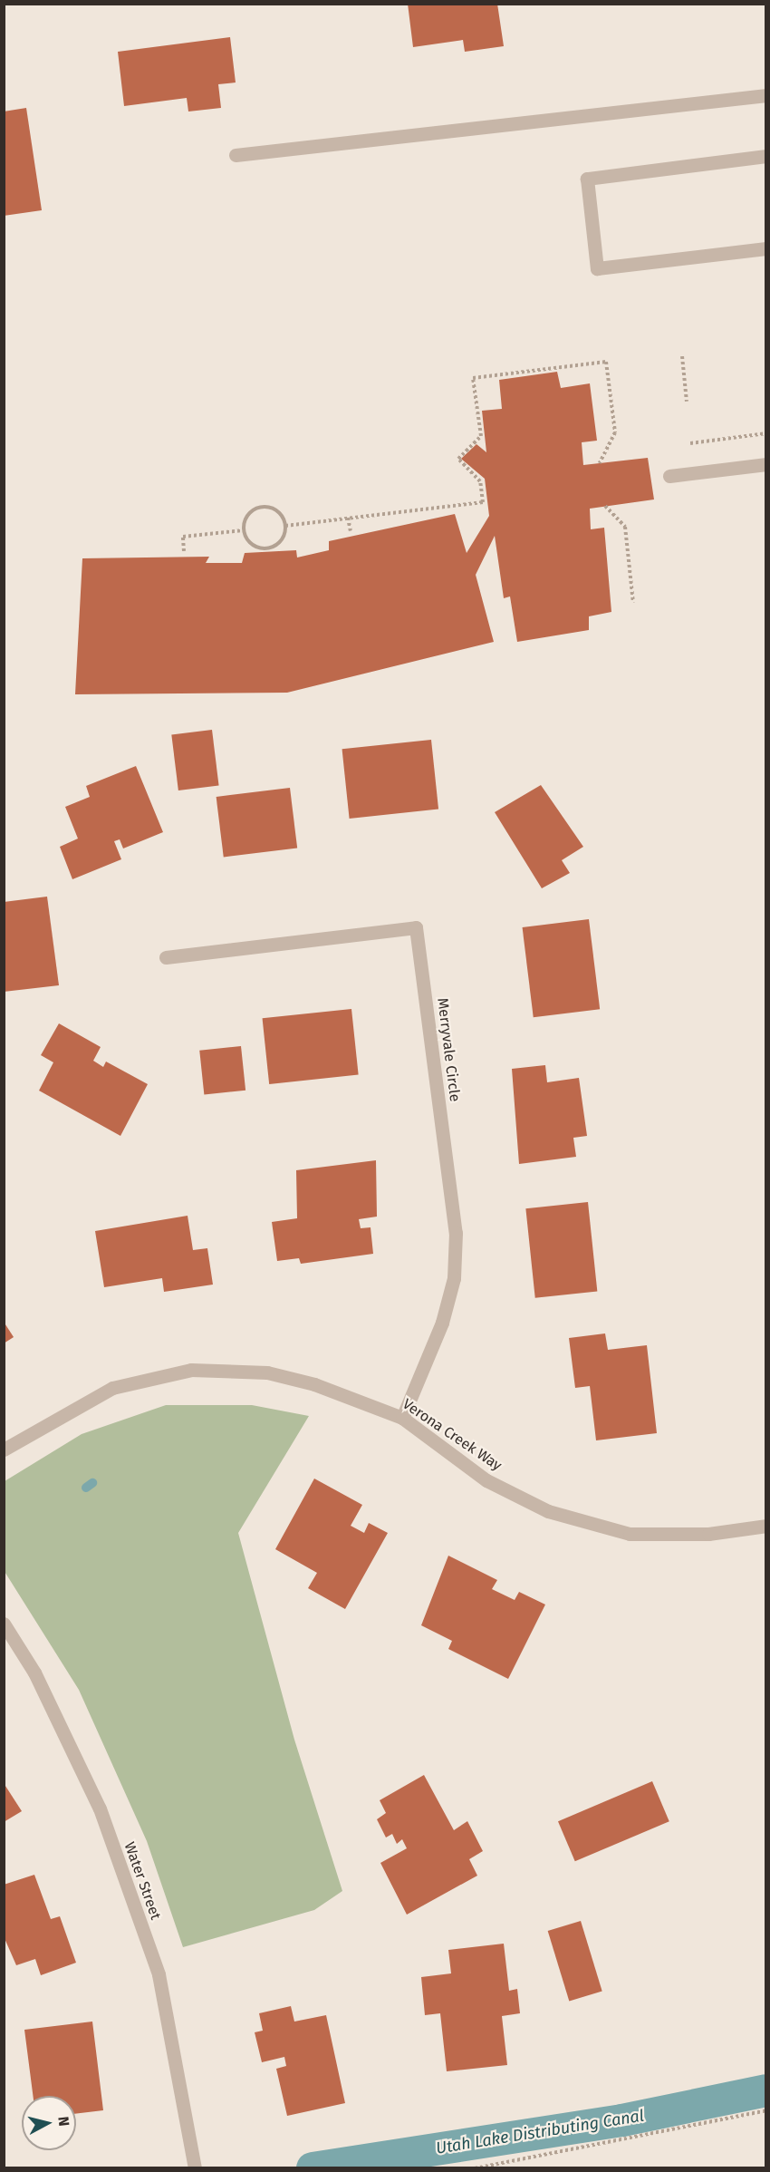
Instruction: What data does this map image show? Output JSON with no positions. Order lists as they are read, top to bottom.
{
  "streets": {
    "street": ["Merryvale Circle", "Verona Creek Way", "Water Street"]
  },
  "crossings": [
    ["Merryvale Circle", "Verona Creek Way"]
  ],
  "water": ["Utah Lake Distributing Canal"],
  "north": "right"
}
